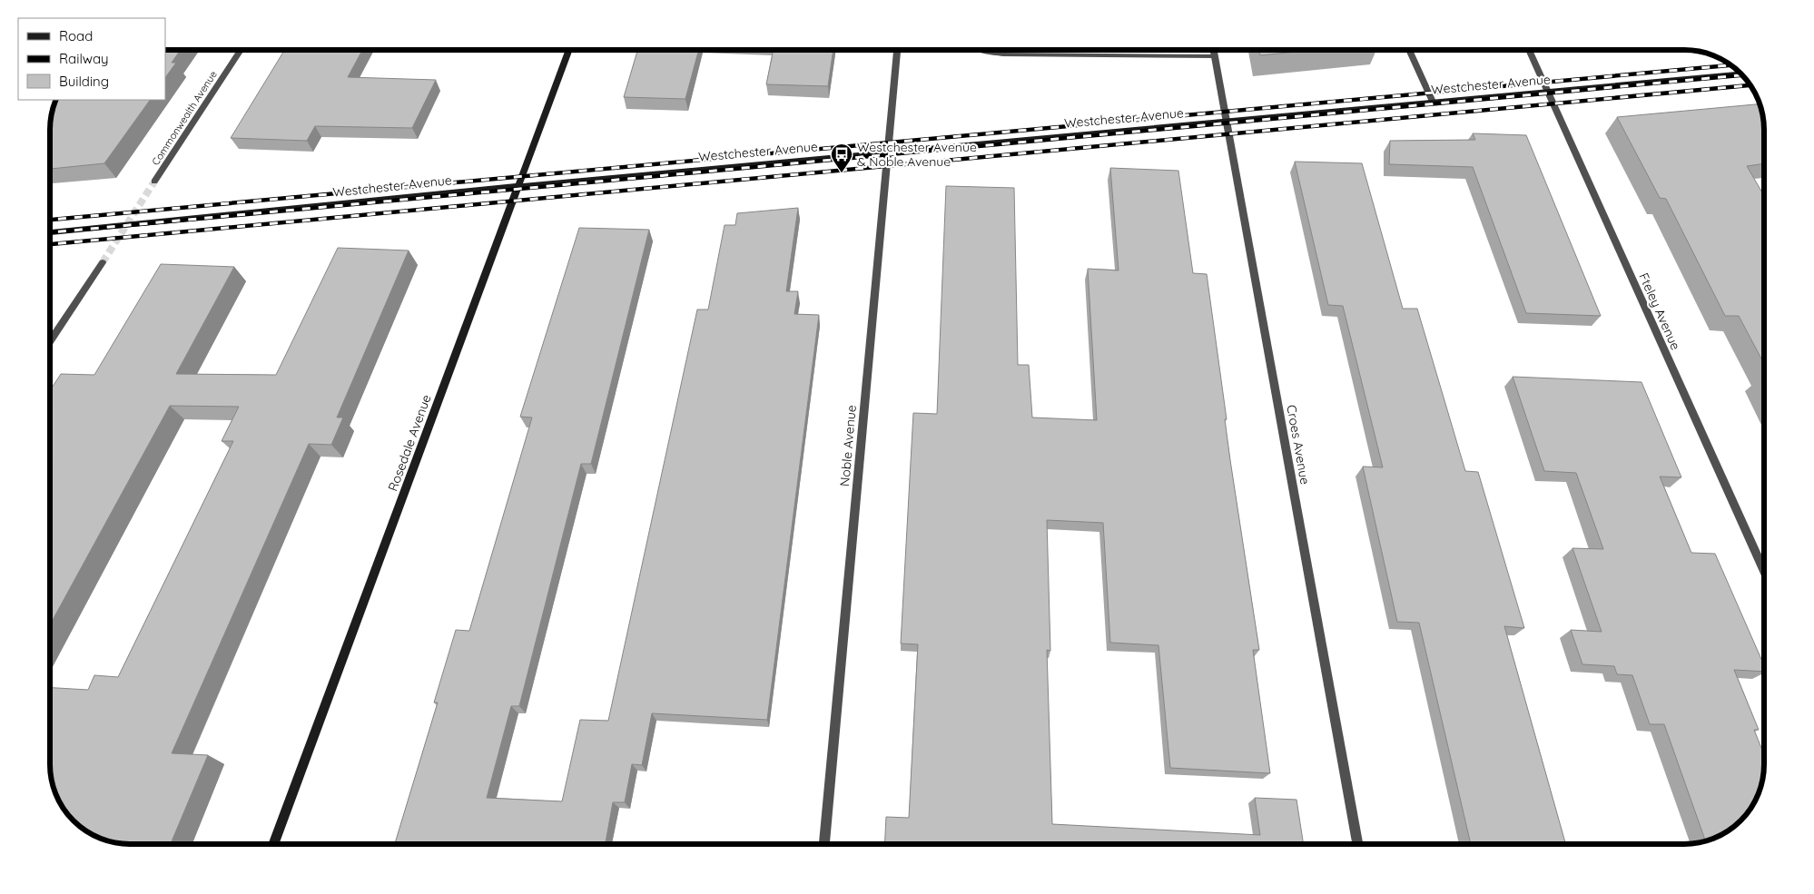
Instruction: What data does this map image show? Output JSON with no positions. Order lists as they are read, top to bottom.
{
  "streets": {
    "main road": ["Westchester Avenue", "Rosedale Avenue"],
    "street": [
      "Commonwealth Avenue",
      "Fteley Avenue",
      "Croes Avenue",
      "Noble Avenue"
    ]
  },
  "crossings": [
    ["Westchester Avenue", "Fteley Avenue"],
    ["Westchester Avenue", "Rosedale Avenue"],
    ["Westchester Avenue", "Croes Avenue"],
    ["Westchester Avenue", "Noble Avenue"]
  ],
  "places": {
    "bus stop": ["Westchester Avenue & Noble Avenue"]
  },
  "legend": ["Road", "Railway", "Building"]
}
